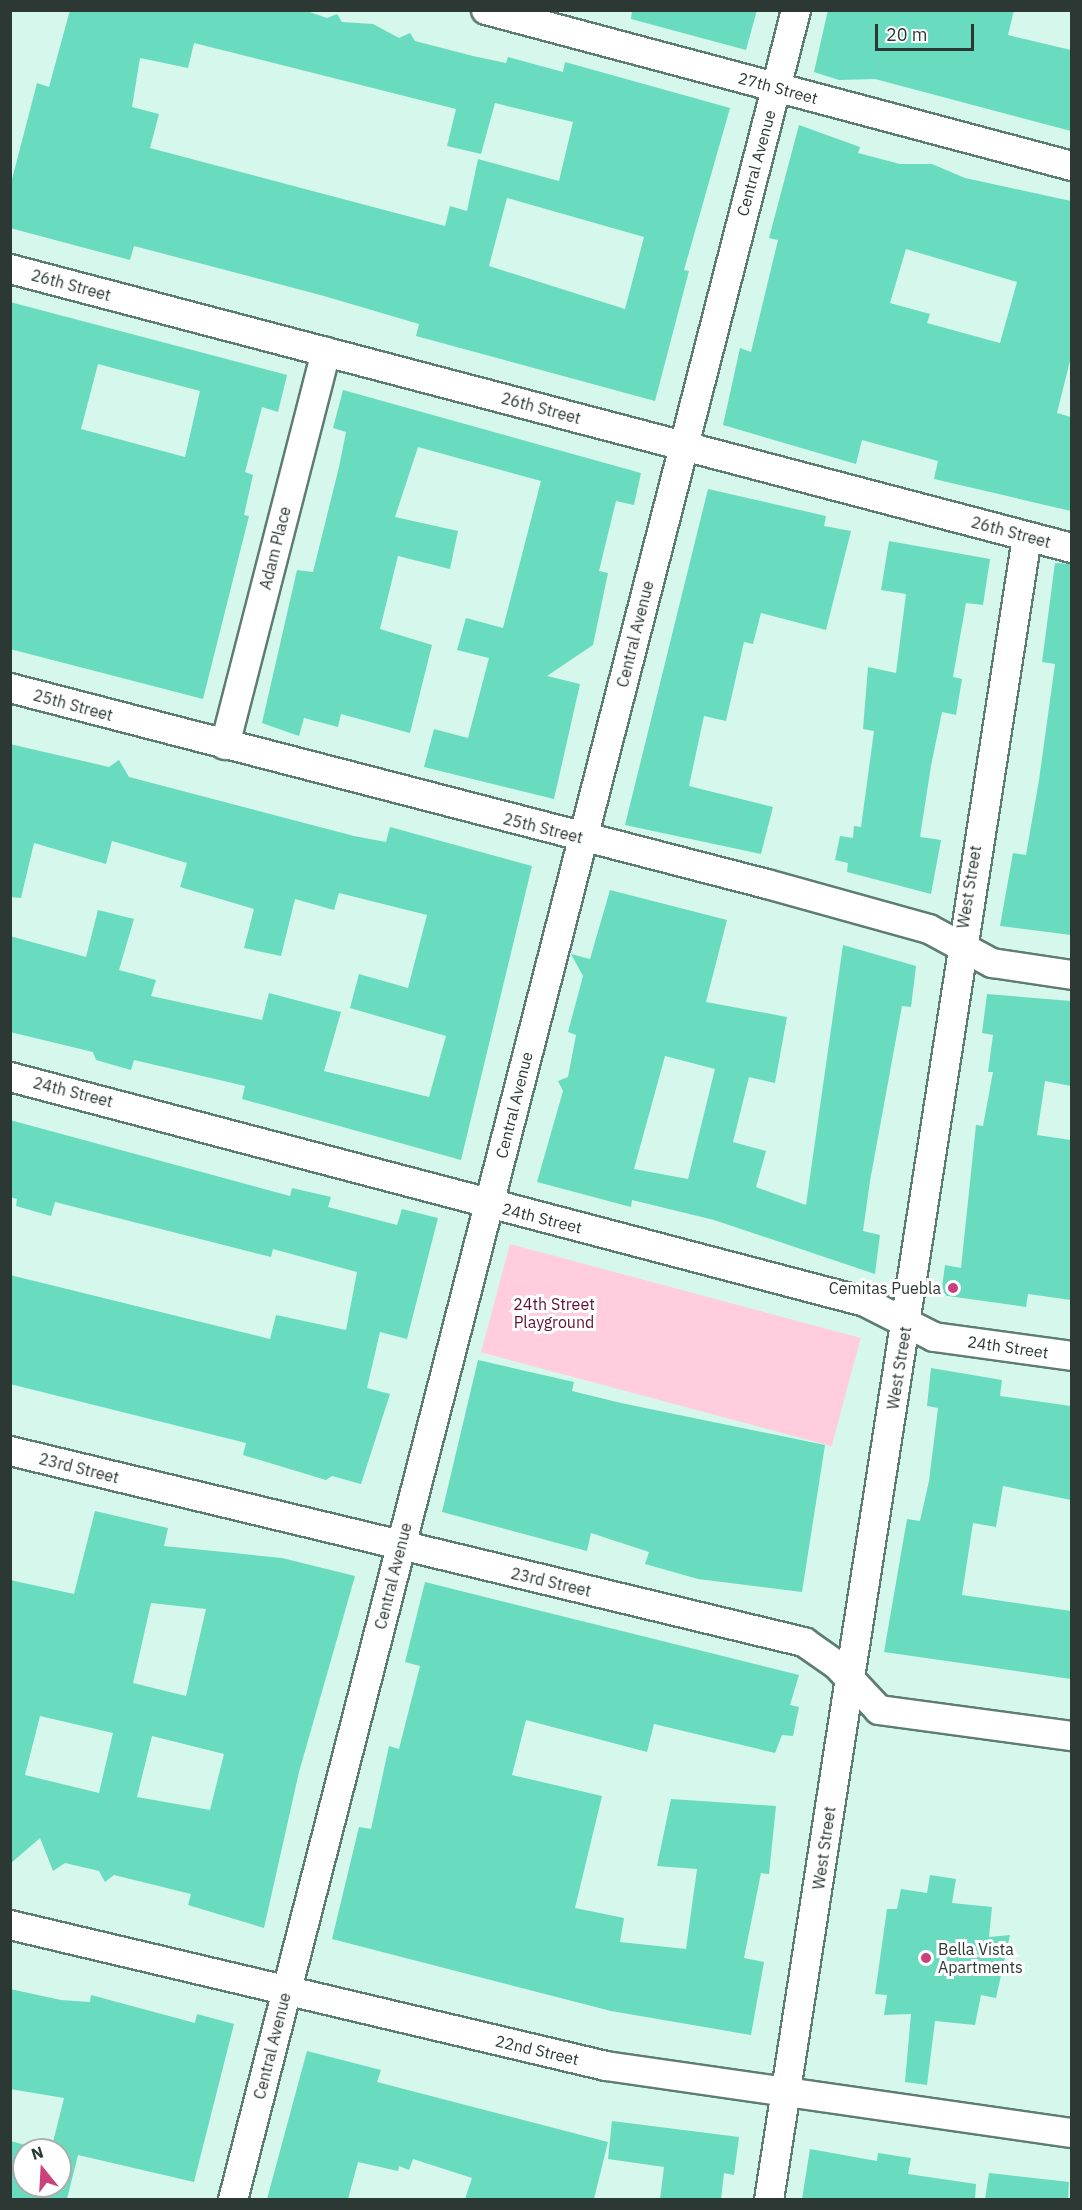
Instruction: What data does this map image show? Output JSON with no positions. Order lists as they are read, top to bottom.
{
  "streets": {
    "street": [
      "27th Street",
      "Central Avenue",
      "26th Street",
      "Adam Place",
      "25th Street",
      "West Street",
      "24th Street",
      "23rd Street",
      "22nd Street"
    ]
  },
  "crossings": [
    ["27th Street", "Central Avenue"],
    ["Central Avenue", "26th Street"],
    ["Central Avenue", "25th Street"],
    ["Central Avenue", "24th Street"],
    ["Central Avenue", "23rd Street"],
    ["Central Avenue", "22nd Street"],
    ["26th Street", "Adam Place"],
    ["26th Street", "West Street"],
    ["Adam Place", "25th Street"],
    ["25th Street", "West Street"],
    ["West Street", "24th Street"],
    ["West Street", "23rd Street"],
    ["West Street", "22nd Street"]
  ],
  "parks": ["24th Street Playground"],
  "places": ["Cemitas Puebla", "Bella Vista Apartments"],
  "scale_bar": "20 m",
  "north": "top"
}
